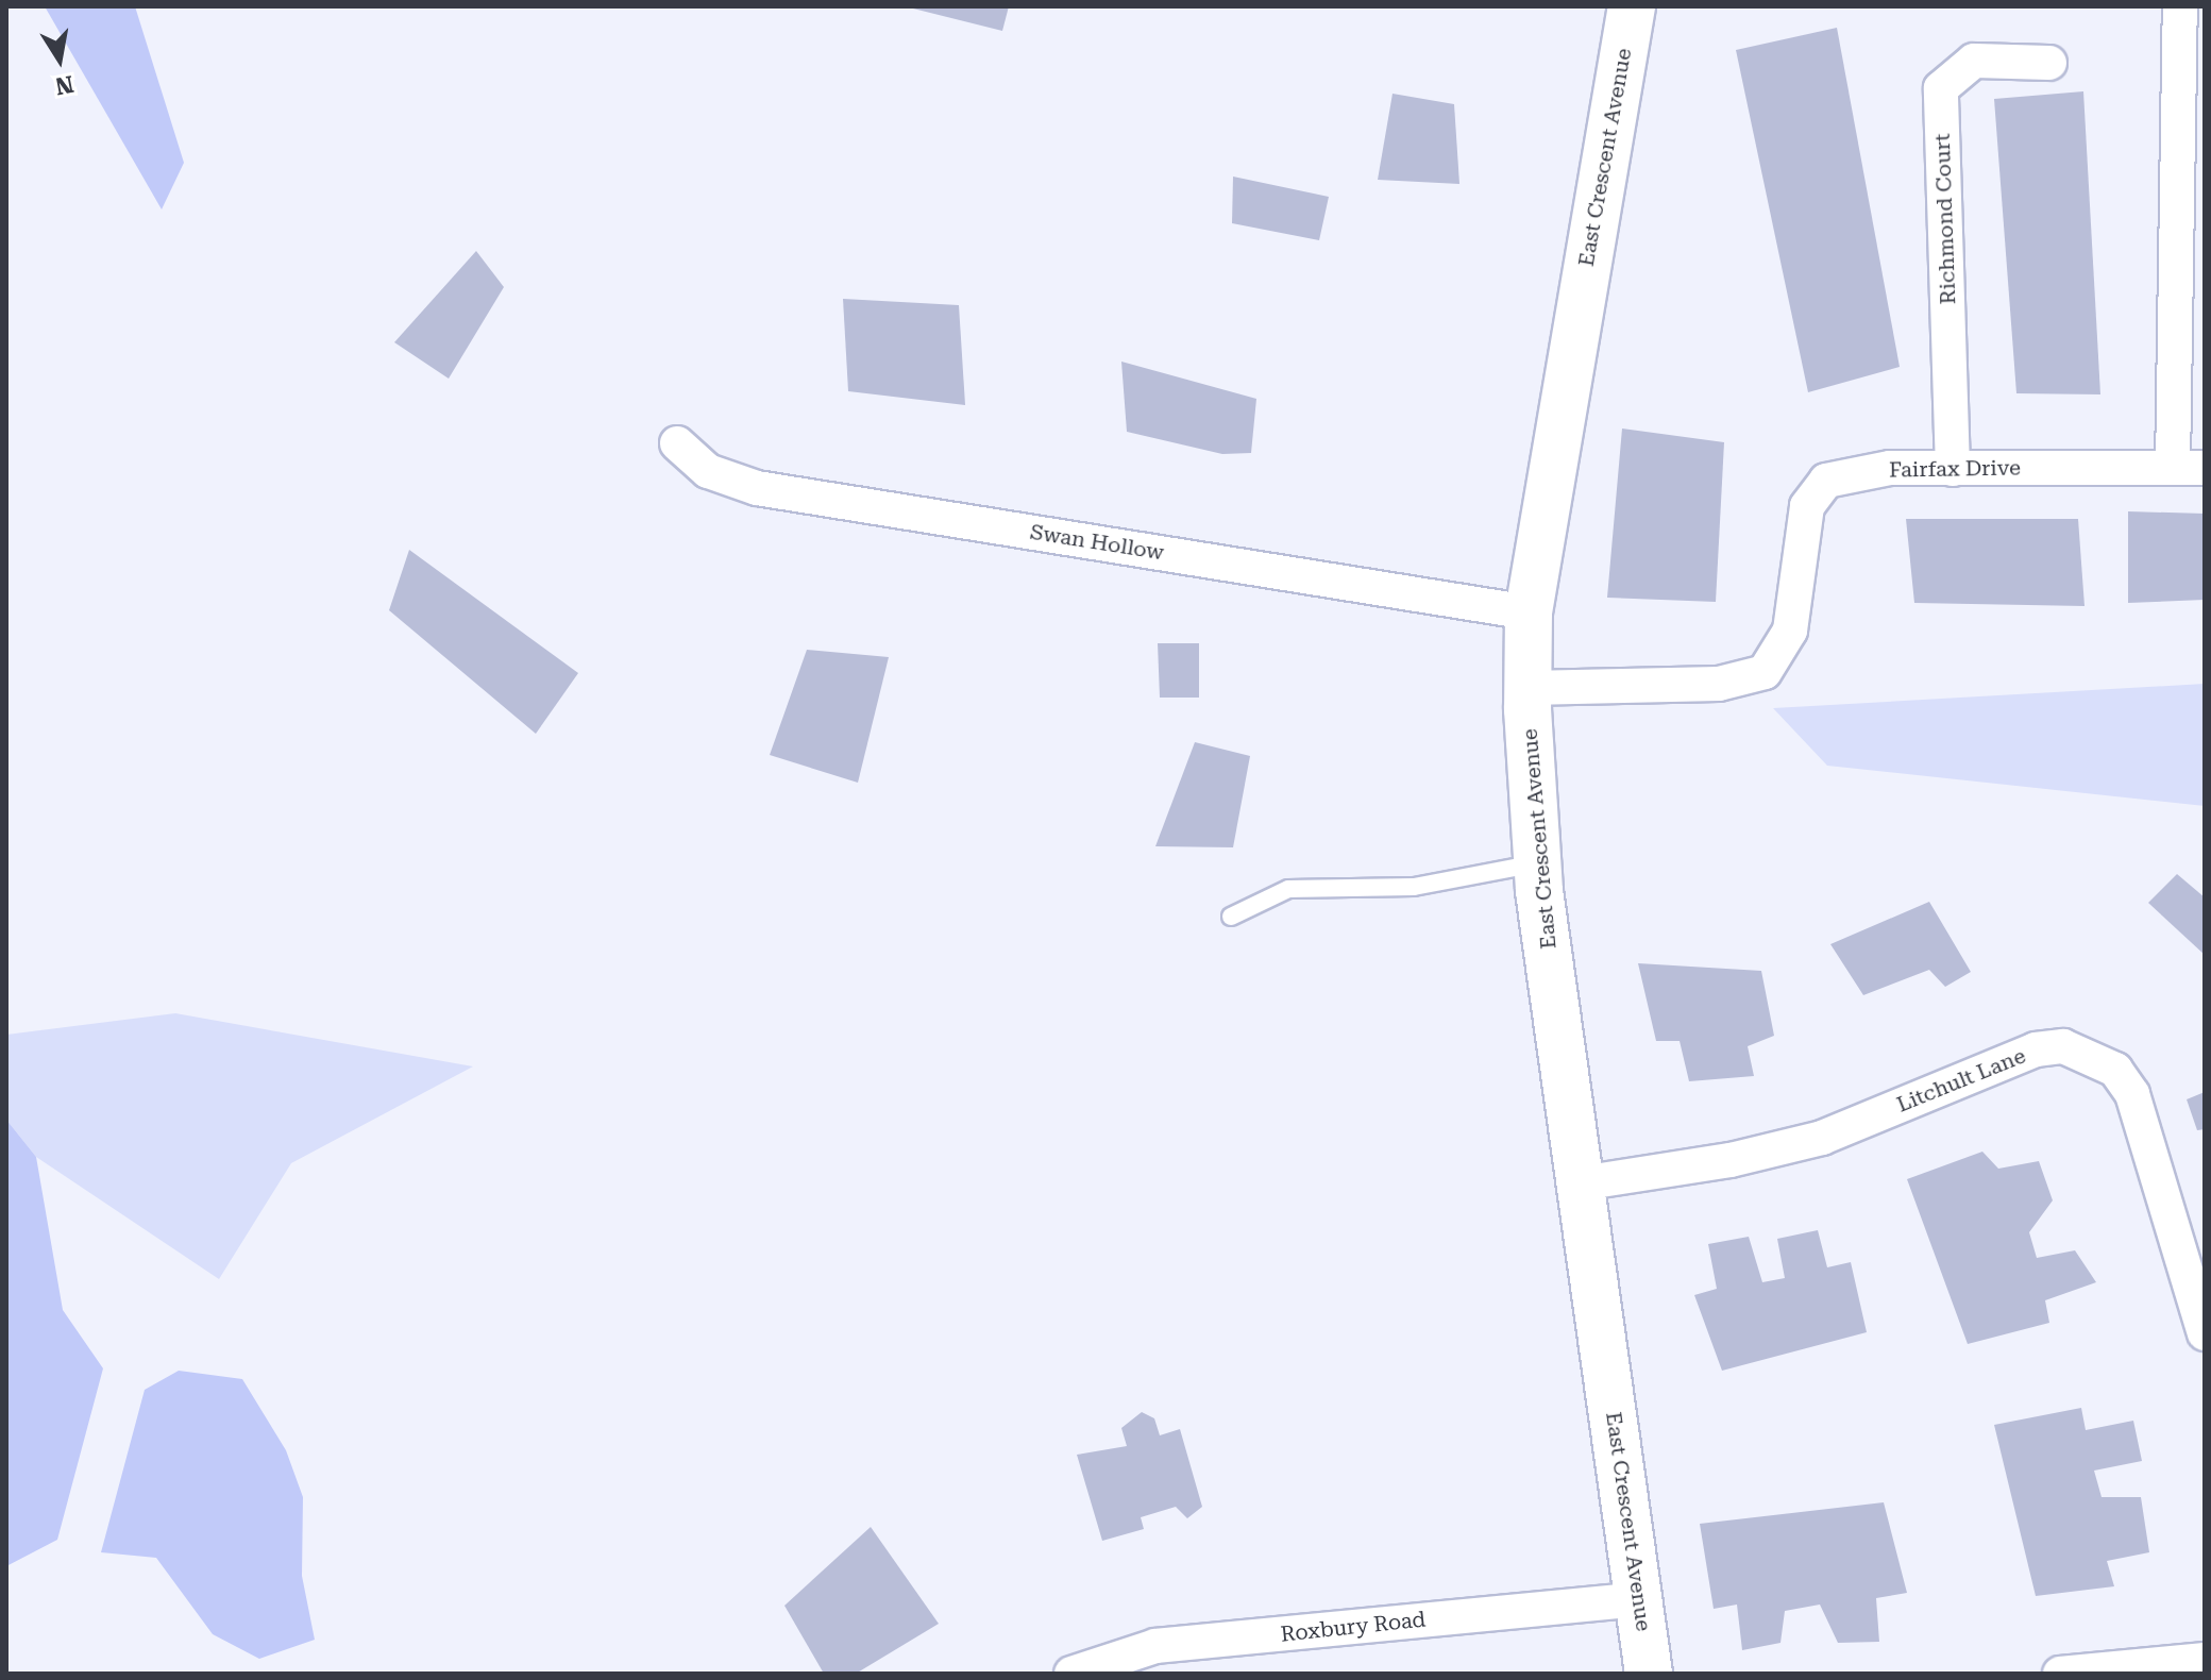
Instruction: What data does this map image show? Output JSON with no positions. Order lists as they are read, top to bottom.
{
  "streets": {
    "street": [
      "East Crescent Avenue",
      "Richmond Court",
      "Fairfax Drive",
      "Swan Hollow",
      "Litchult Lane",
      "Roxbury Road"
    ]
  },
  "crossings": [
    ["East Crescent Avenue", "Fairfax Drive"],
    ["East Crescent Avenue", "Swan Hollow"],
    ["East Crescent Avenue", "Litchult Lane"],
    ["East Crescent Avenue", "Roxbury Road"],
    ["Richmond Court", "Fairfax Drive"]
  ],
  "north": "bottom"
}
